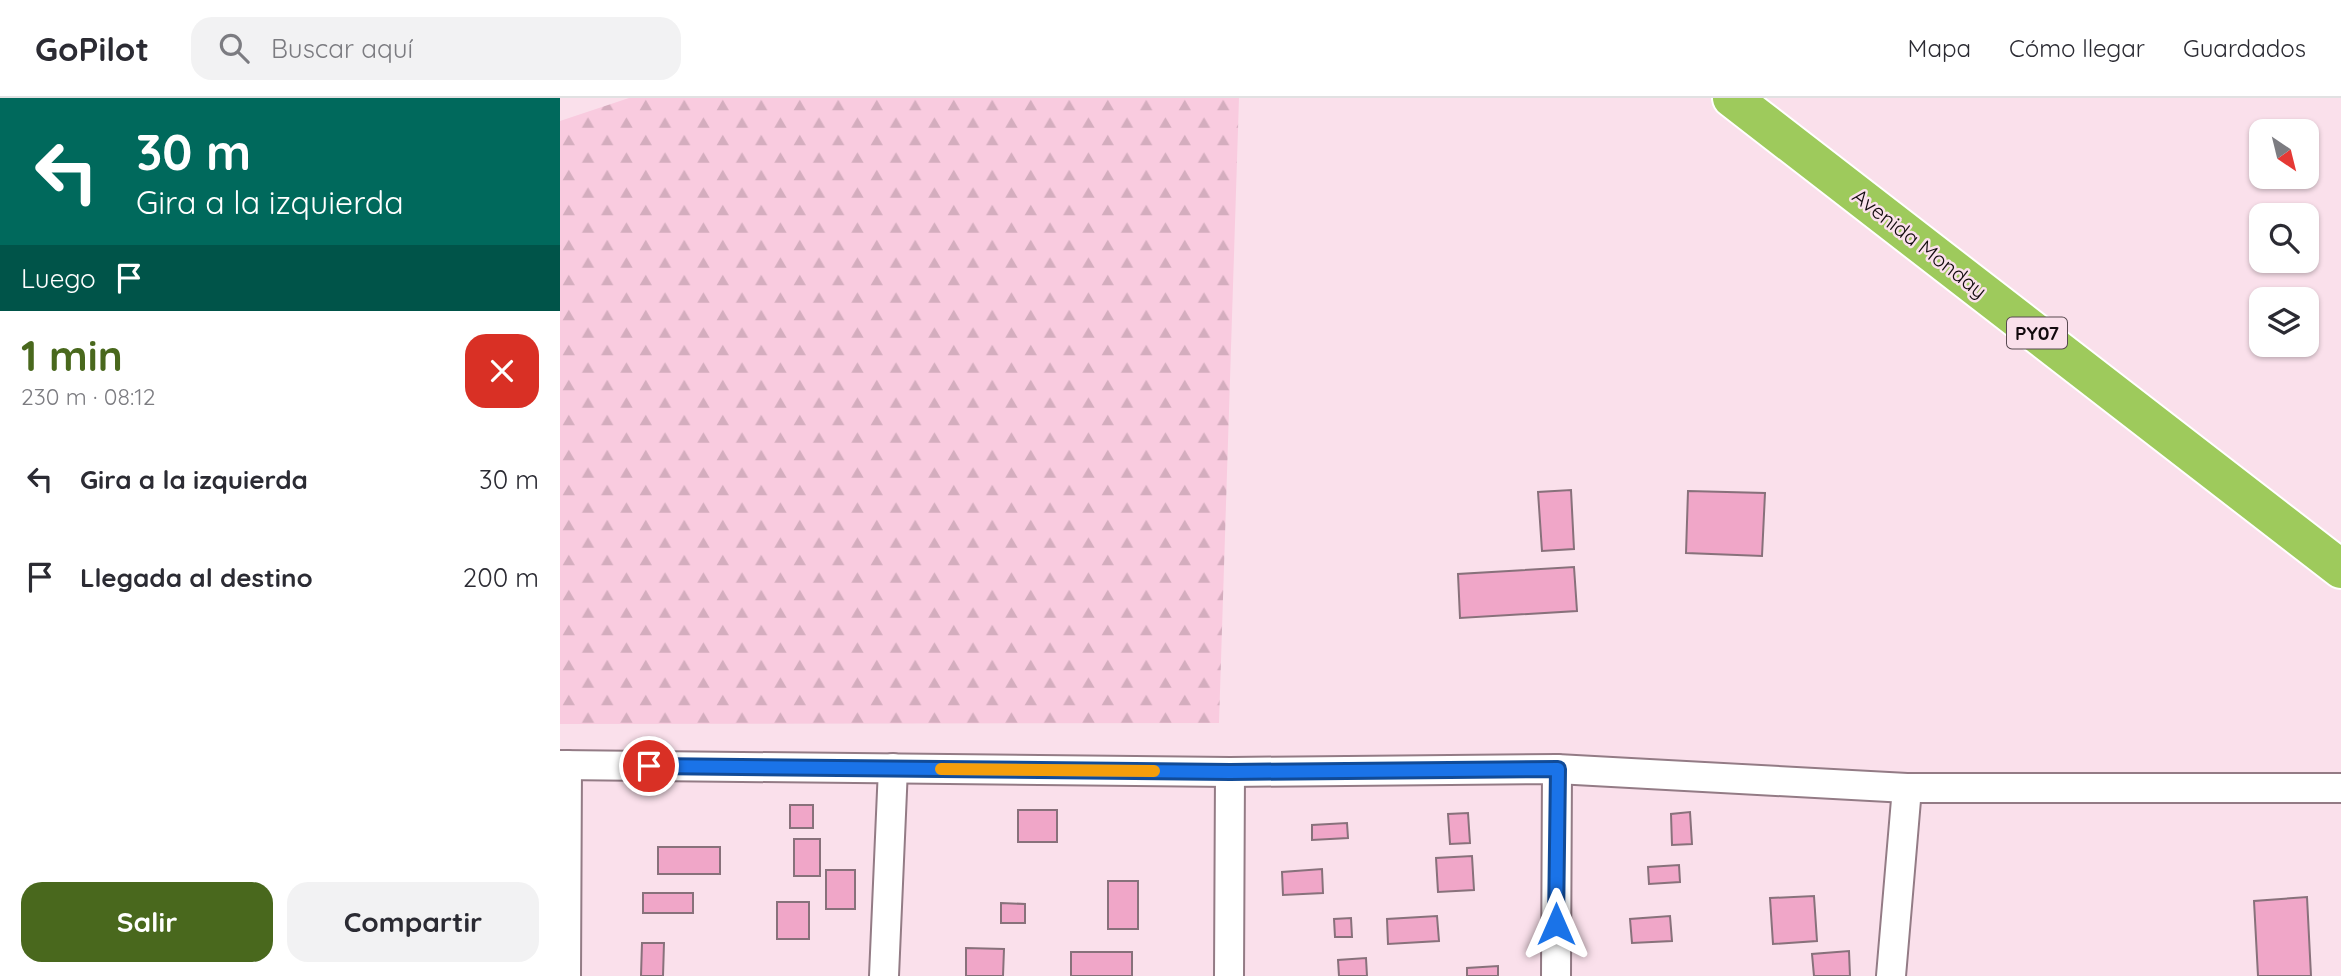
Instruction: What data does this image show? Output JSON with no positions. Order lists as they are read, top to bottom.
{
  "streets": {
    "highway": ["Avenida Monday", "PY07"]
  },
  "north": "bottom right",
  "page": {
    "header": "GoPilot",
    "search": "Buscar aquí",
    "nav": ["Mapa", "Cómo llegar", "Guardados"],
    "turn": ["30 m", "Gira a la izquierda"],
    "then": "Luego",
    "heading": ["1 min", "230 m · 08:12"],
    "list": [
      {
        "name": "Gira a la izquierda",
        "value": "30 m"
      },
      {
        "name": "Llegada al destino",
        "value": "200 m"
      }
    ],
    "buttons": ["Salir", "Compartir"]
  }
}
